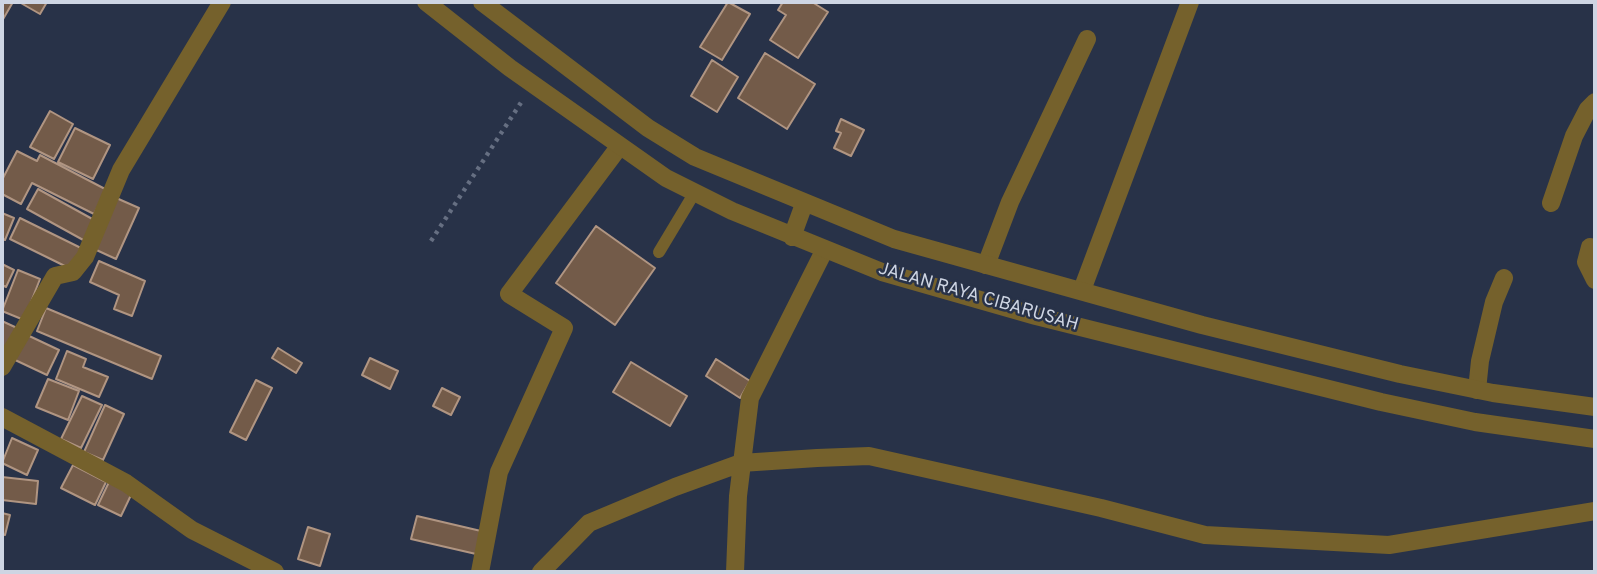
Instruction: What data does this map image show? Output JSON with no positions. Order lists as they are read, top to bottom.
{
  "streets": {
    "street": ["JALAN RAYA CIBARUSAH"]
  }
}
